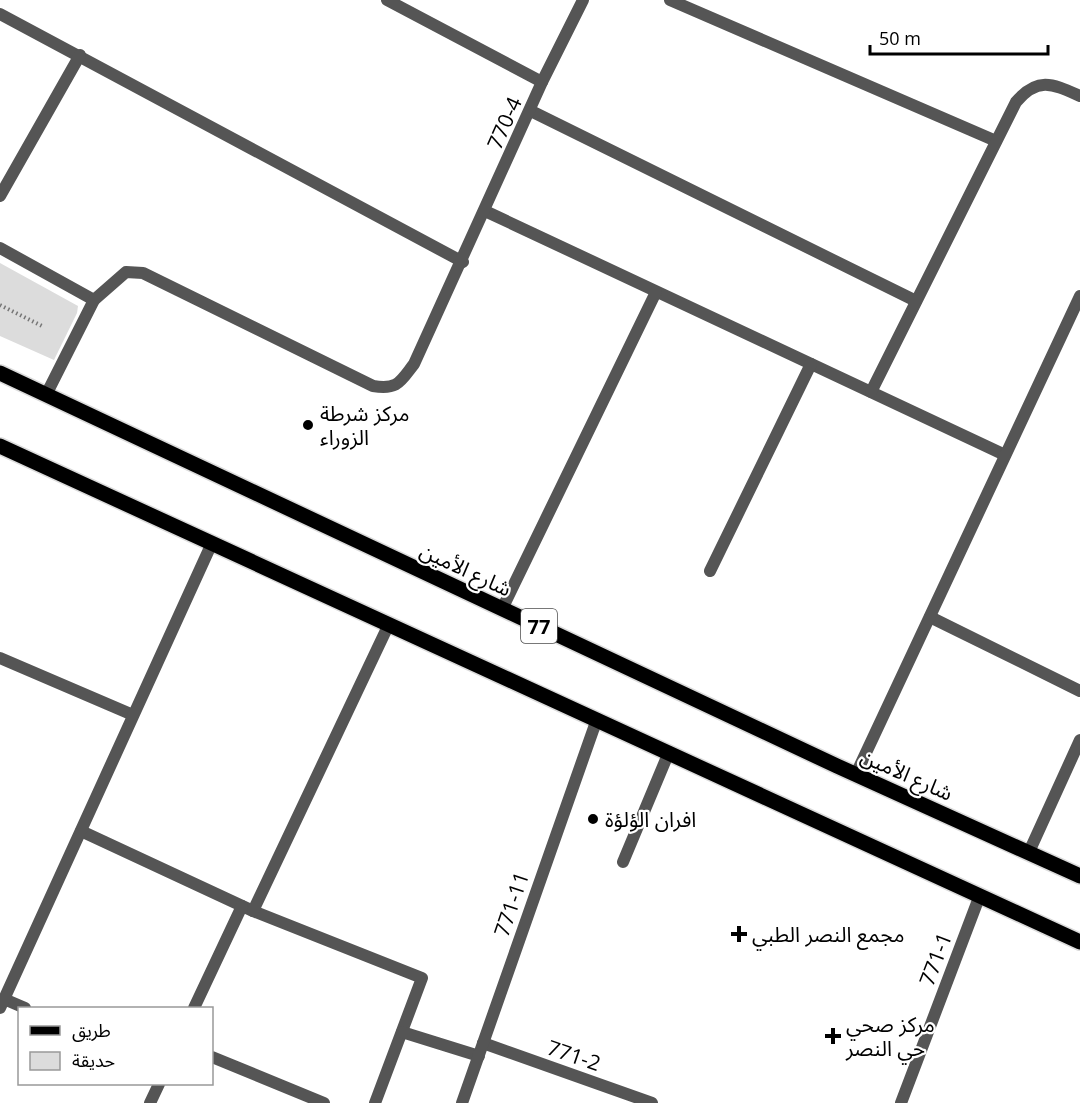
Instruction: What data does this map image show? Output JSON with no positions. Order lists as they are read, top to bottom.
{
  "streets": {
    "main road": ["شارع الأمين", "77"],
    "street": [
      "770-4",
      "771-11",
      "771-1",
      "771-2"
    ]
  },
  "crossings": [
    ["771-11", "771-2"]
  ],
  "places": {
    "other": ["مركز شرطة الزوراء", "افران الؤلؤة"],
    "health": ["مجمع النصر الطبي", "مركز صحي حي النصر"]
  },
  "legend": ["طريق", "حديقة"],
  "scale_bar": "50 m"
}
